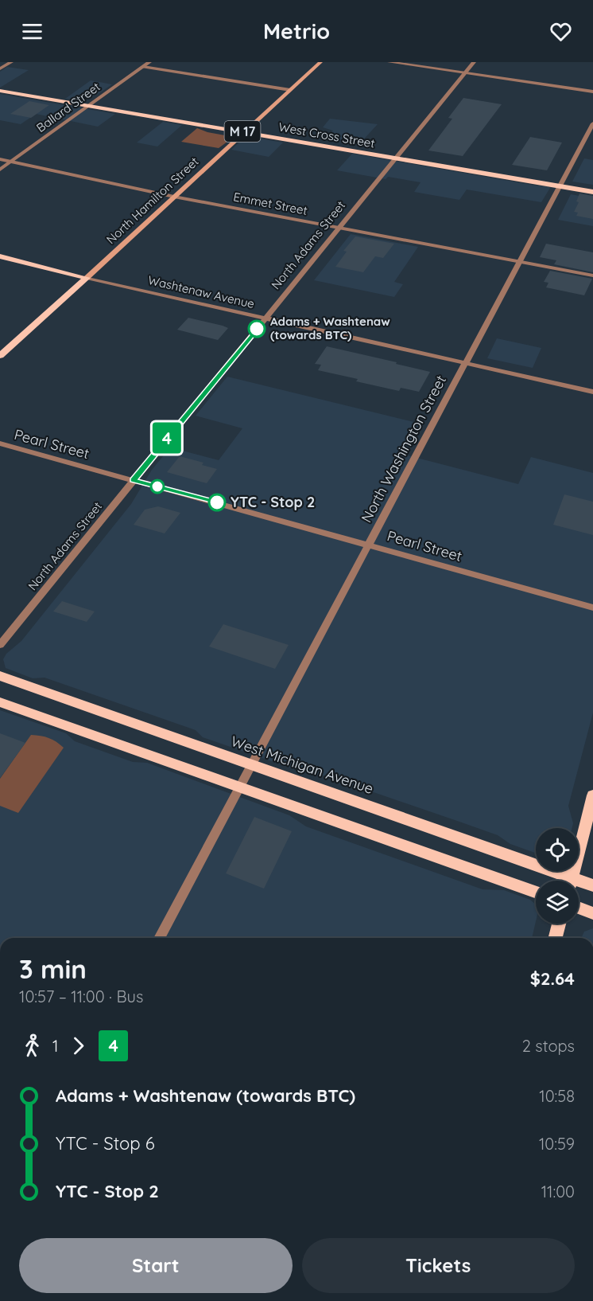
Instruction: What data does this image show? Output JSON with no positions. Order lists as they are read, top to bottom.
{
  "streets": {
    "main road": [
      "M 17",
      "West Cross Street",
      "North Hamilton Street",
      "Washtenaw Avenue",
      "West Michigan Avenue"
    ],
    "street": [
      "Ballard Street",
      "Emmet Street",
      "North Adams Street",
      "Pearl Street",
      "North Washington Street"
    ]
  },
  "crossings": [
    ["Ballard Street", "West Cross Street"],
    ["Ballard Street", "Emmet Street"],
    ["West Cross Street", "North Hamilton Street"],
    ["West Cross Street", "North Adams Street"],
    ["West Cross Street", "North Washington Street"],
    ["North Hamilton Street", "Emmet Street"],
    ["North Hamilton Street", "Washtenaw Avenue"],
    ["Emmet Street", "North Adams Street"],
    ["Emmet Street", "North Washington Street"],
    ["North Adams Street", "Washtenaw Avenue"],
    ["North Adams Street", "Pearl Street"],
    ["Washtenaw Avenue", "North Washington Street"],
    ["Pearl Street", "North Washington Street"],
    ["North Washington Street", "West Michigan Avenue"]
  ],
  "places": ["Adams + Washtenaw (towards BTC)", "YTC - Stop 2"],
  "lines": ["bus line 4"],
  "page": {
    "header": "Metrio",
    "on_map": "4",
    "heading": ["3 min", "10:57 – 11:00 · Bus", "$2.64"],
    "legs": ["1", "4", "2 stops"],
    "list": [
      {
        "name": "Adams + Washtenaw (towards BTC)",
        "value": "10:58"
      },
      {
        "name": "YTC - Stop 6",
        "value": "10:59"
      },
      {
        "name": "YTC - Stop 2",
        "value": "11:00"
      }
    ],
    "buttons": ["Start", "Tickets"]
  }
}
